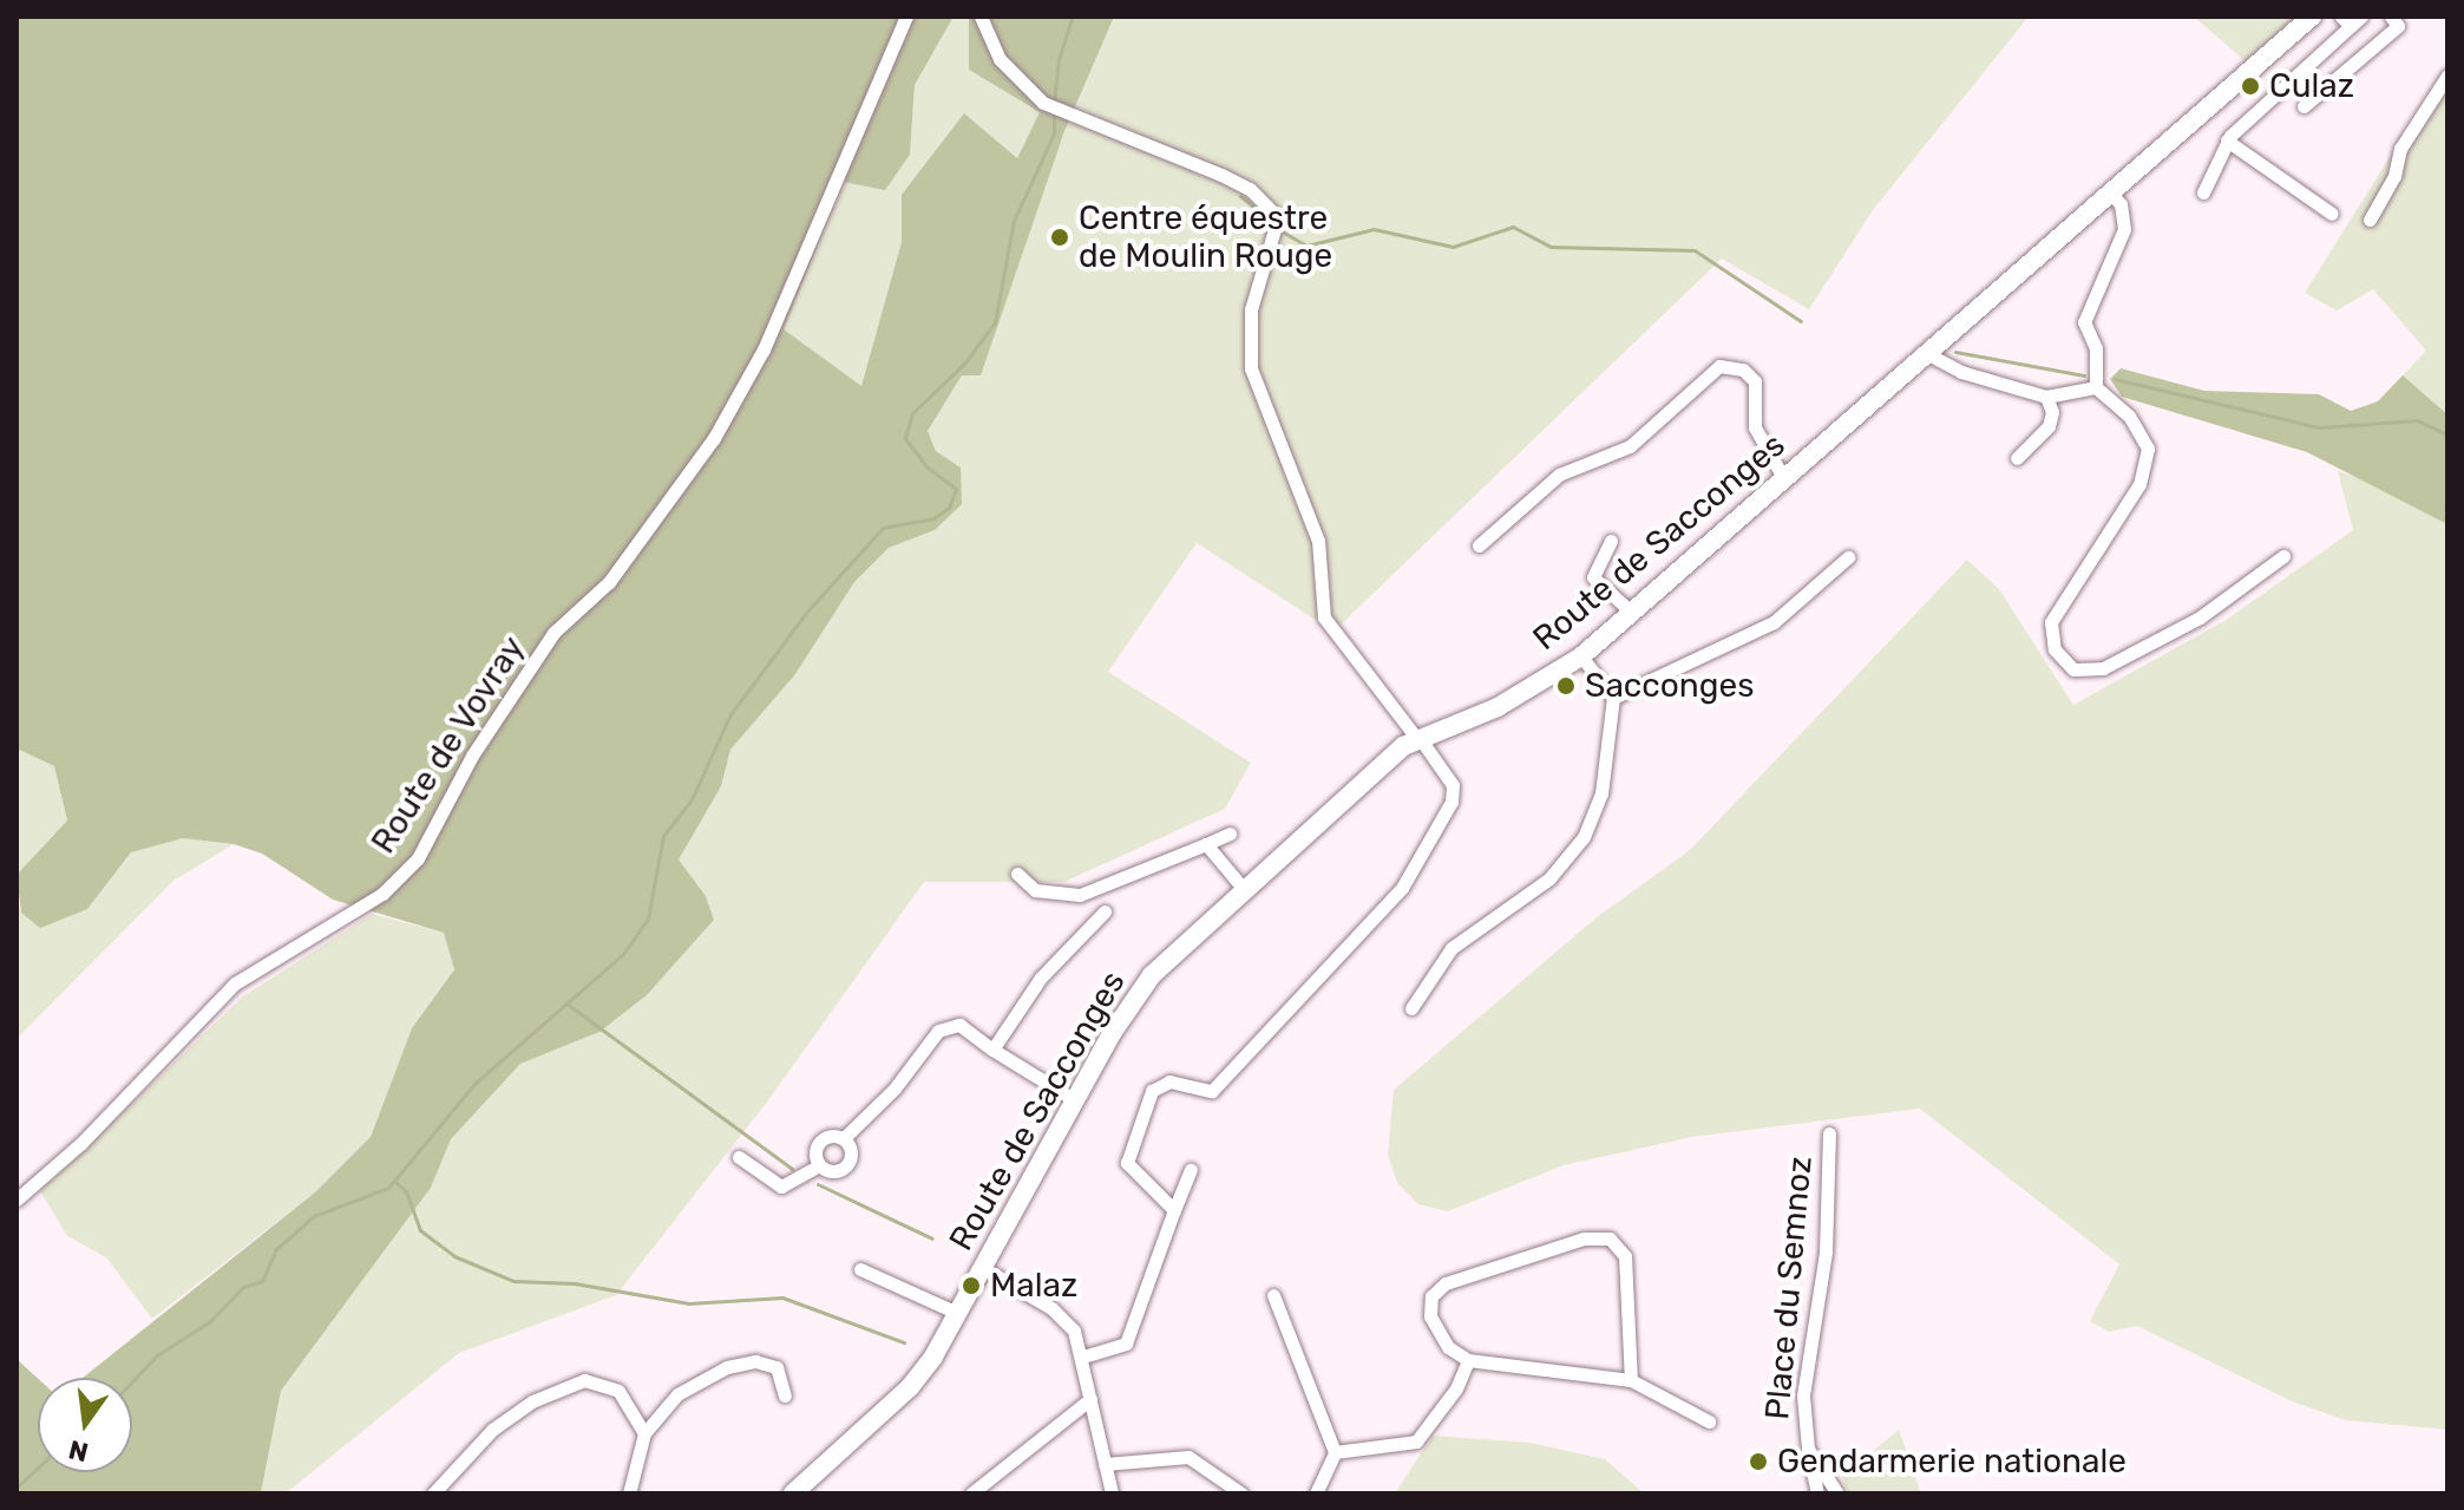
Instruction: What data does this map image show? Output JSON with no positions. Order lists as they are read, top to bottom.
{
  "streets": {
    "street": ["Route de Sacconges", "Route de Vovray", "Place du Semnoz"]
  },
  "places": [
    "Culaz",
    "Centre équestre de Moulin Rouge",
    "Sacconges",
    "Malaz",
    "Gendarmerie nationale"
  ],
  "north": "bottom"
}
